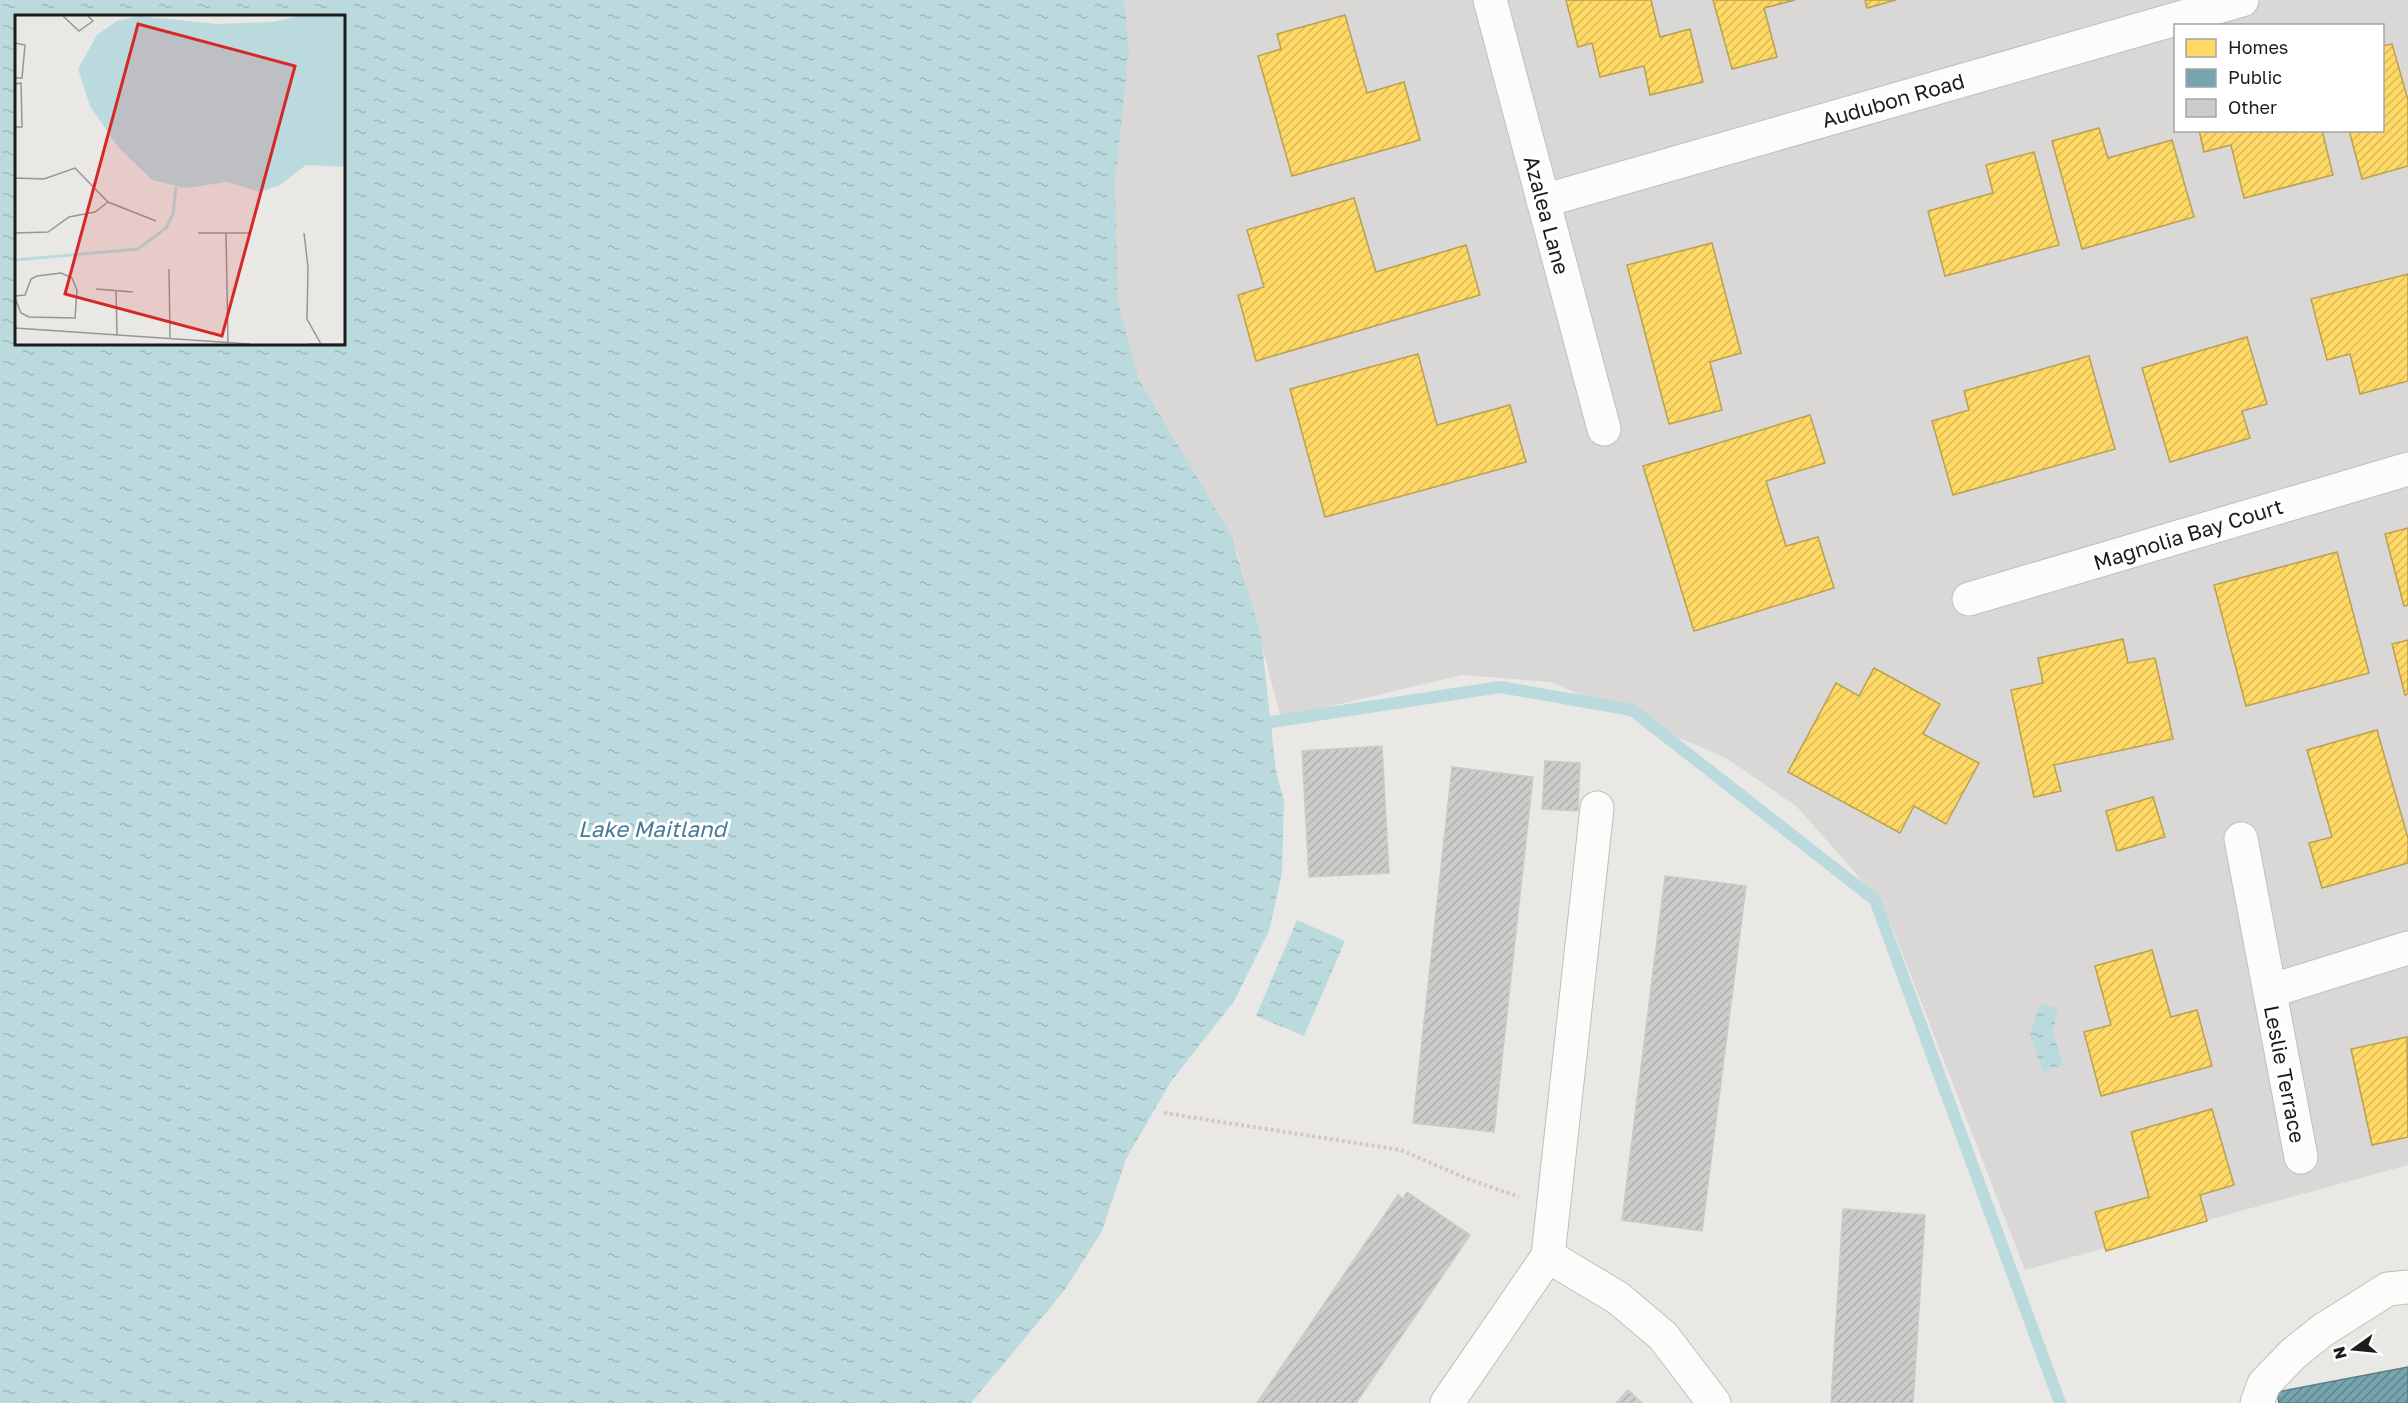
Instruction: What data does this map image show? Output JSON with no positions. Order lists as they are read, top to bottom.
{
  "streets": {
    "street": [
      "Audubon Road",
      "Azalea Lane",
      "Magnolia Bay Court",
      "Leslie Terrace"
    ]
  },
  "crossings": [
    ["Audubon Road", "Azalea Lane"]
  ],
  "water": ["Lake Maitland"],
  "legend": ["Homes", "Public", "Other"],
  "north": "left"
}
